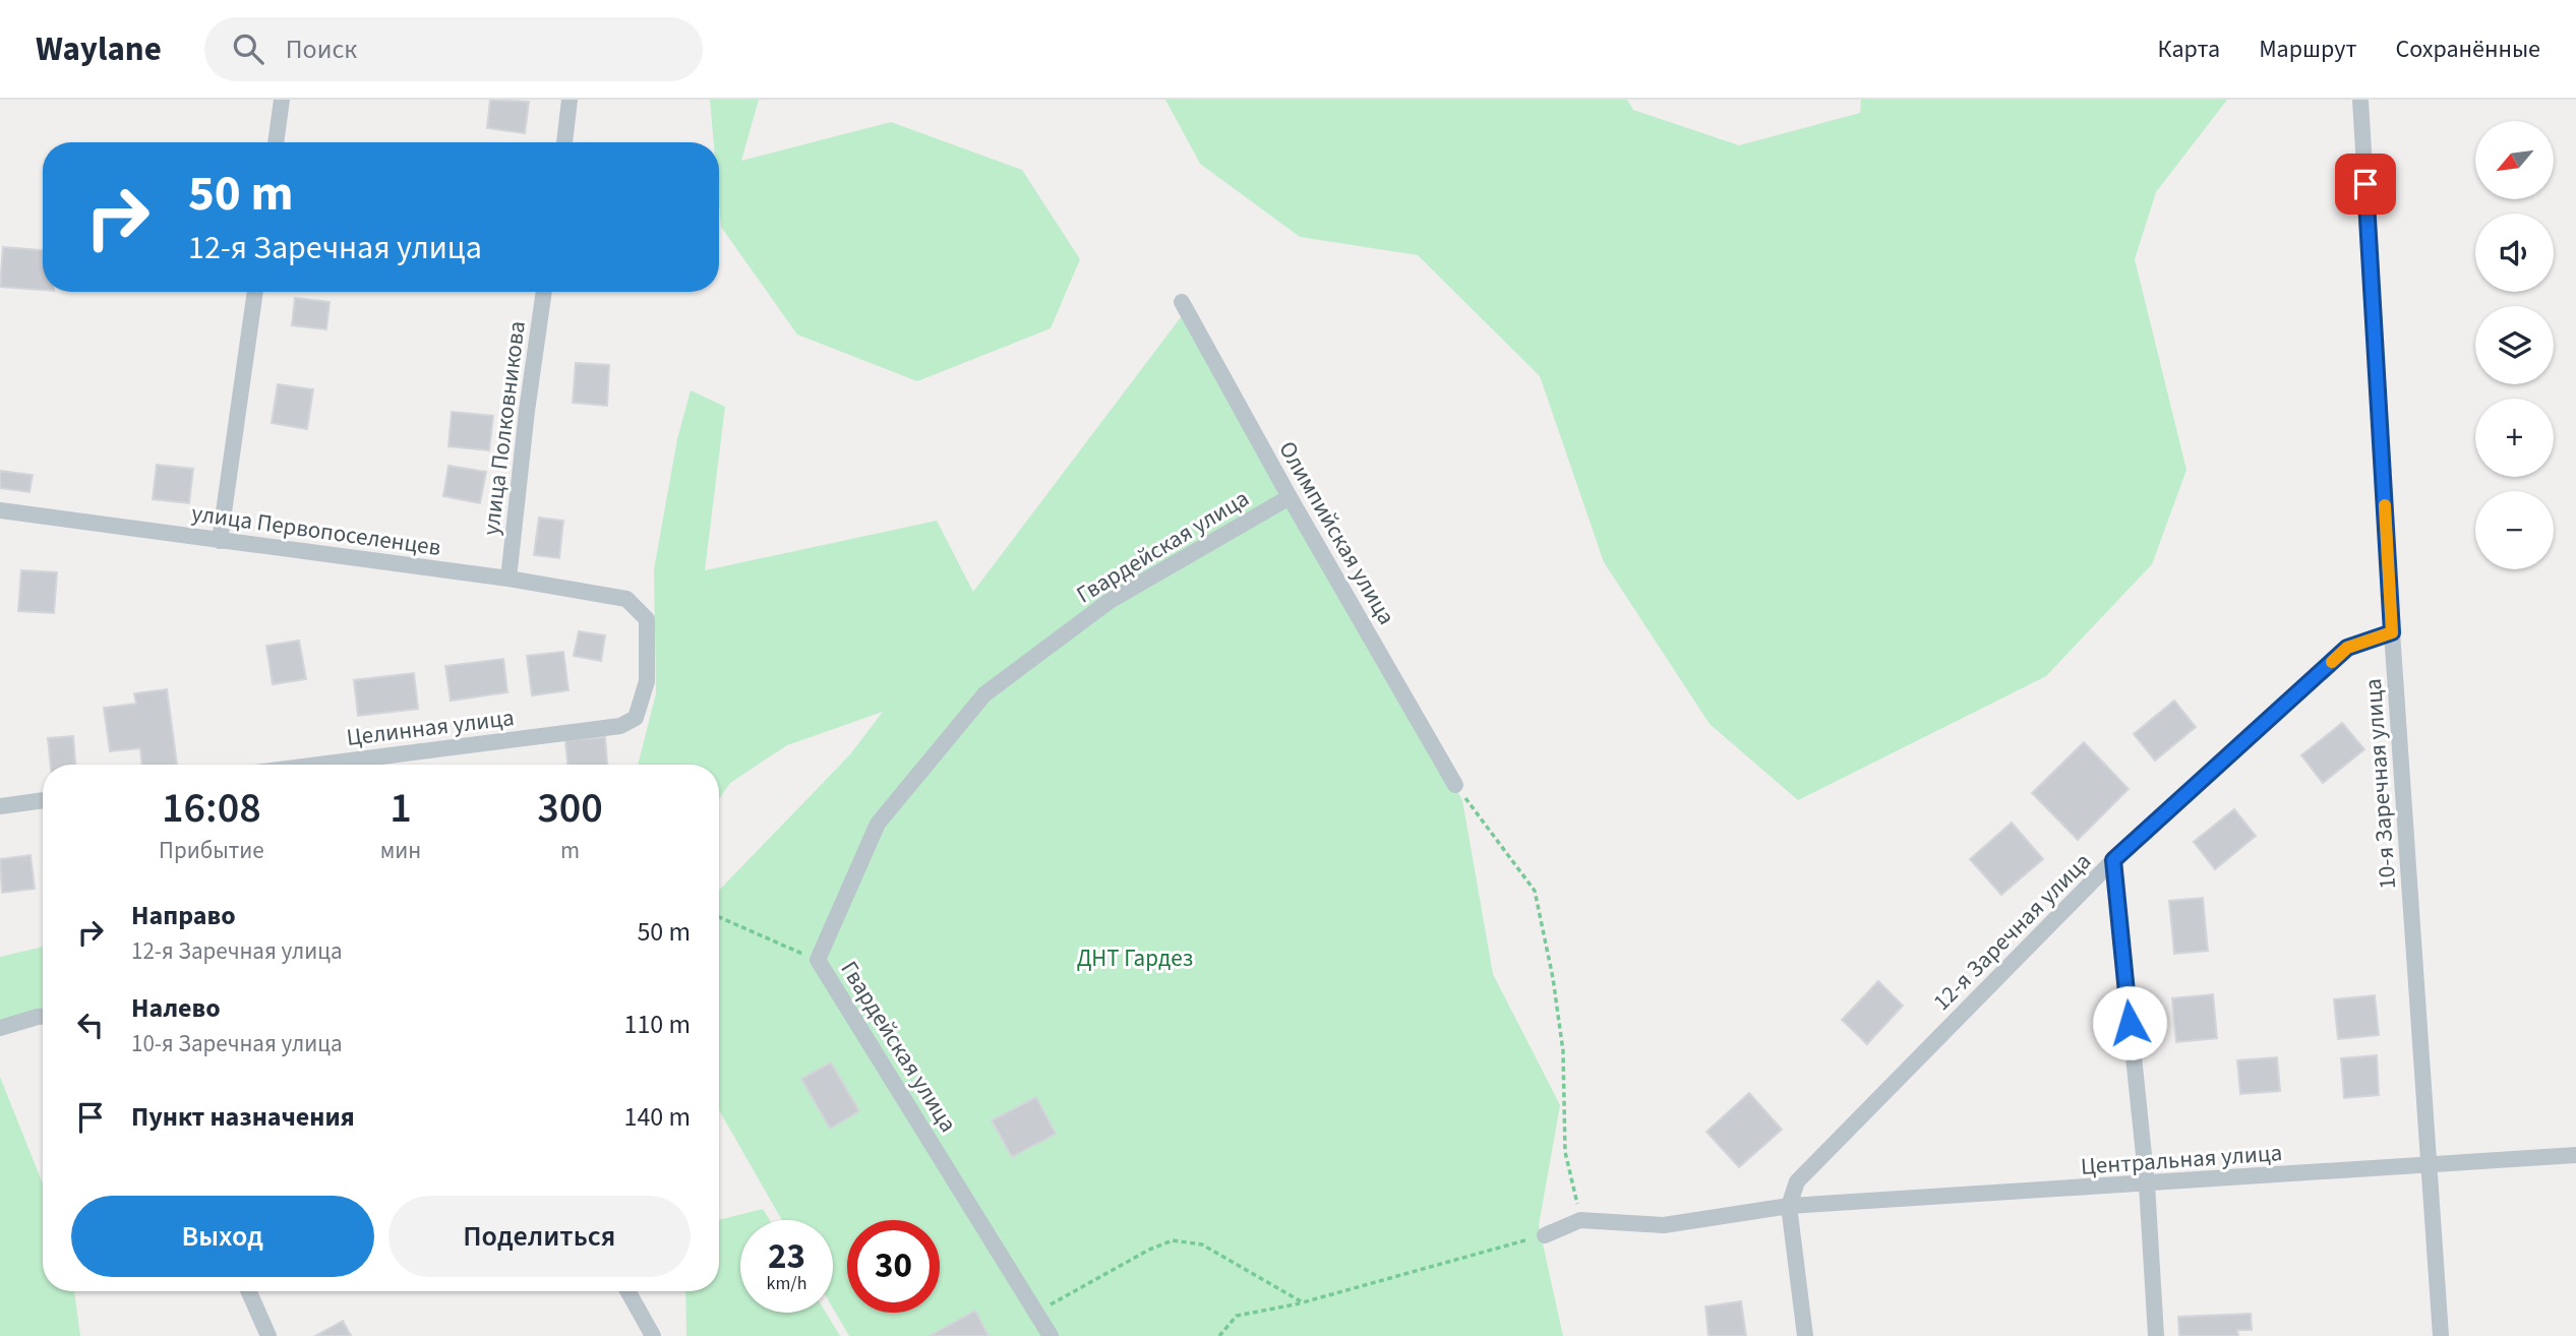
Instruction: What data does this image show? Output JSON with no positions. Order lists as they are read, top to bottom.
{
  "streets": {
    "street": [
      "улица Полковникова",
      "улица Первопоселенцев",
      "Олимпийская улица",
      "Гвардейская улица",
      "Целинная улица",
      "10-я Заречная улица",
      "12-я Заречная улица",
      "Центральная улица"
    ]
  },
  "crossings": [
    ["улица Полковникова", "улица Первопоселенцев"],
    ["улица Первопоселенцев", "Целинная улица"],
    ["Олимпийская улица", "Гвардейская улица"],
    ["10-я Заречная улица", "12-я Заречная улица"],
    ["10-я Заречная улица", "Центральная улица"],
    ["12-я Заречная улица", "Центральная улица"]
  ],
  "parks": ["ДНТ Гардез"],
  "north": "bottom left",
  "page": {
    "header": "Waylane",
    "search": "Поиск",
    "nav": ["Карта", "Маршрут", "Сохранённые"],
    "map_buttons": ["+", "−"],
    "turn": ["50 m", "12-я Заречная улица"],
    "eta": [
      "16:08",
      "Прибытие",
      "1",
      "мин",
      "300",
      "m"
    ],
    "list": [
      {
        "name": "Направо",
        "note": "12-я Заречная улица",
        "value": "50 m"
      },
      {
        "name": "Налево",
        "note": "10-я Заречная улица",
        "value": "110 m"
      },
      {
        "name": "Пункт назначения",
        "value": "140 m"
      }
    ],
    "buttons": ["Выход", "Поделиться"],
    "speed": "23 km/h",
    "limit": "30"
  }
}
